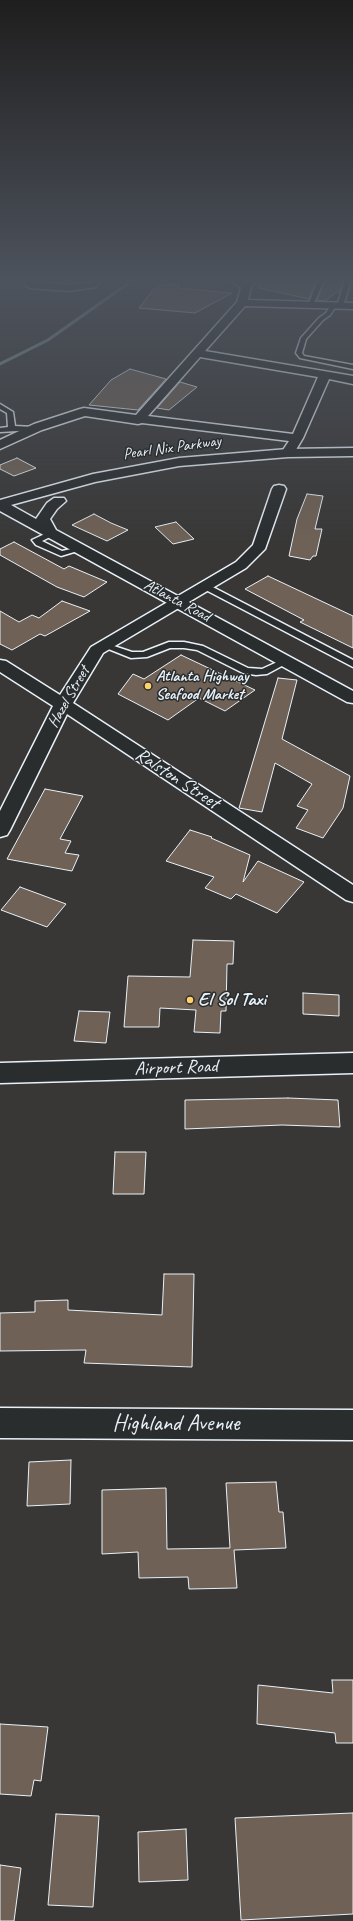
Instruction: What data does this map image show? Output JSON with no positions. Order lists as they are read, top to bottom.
{
  "streets": {
    "street": [
      "Pearl Nix Parkway",
      "Atlanta Road",
      "Hazel Street",
      "Ralston Street",
      "Airport Road",
      "Highland Avenue"
    ]
  },
  "crossings": [
    ["Pearl Nix Parkway", "Atlanta Road"],
    ["Atlanta Road", "Hazel Street"],
    ["Hazel Street", "Ralston Street"]
  ],
  "places": ["Atlanta Highway Seafood Market", "El Sol Taxi"]
}
